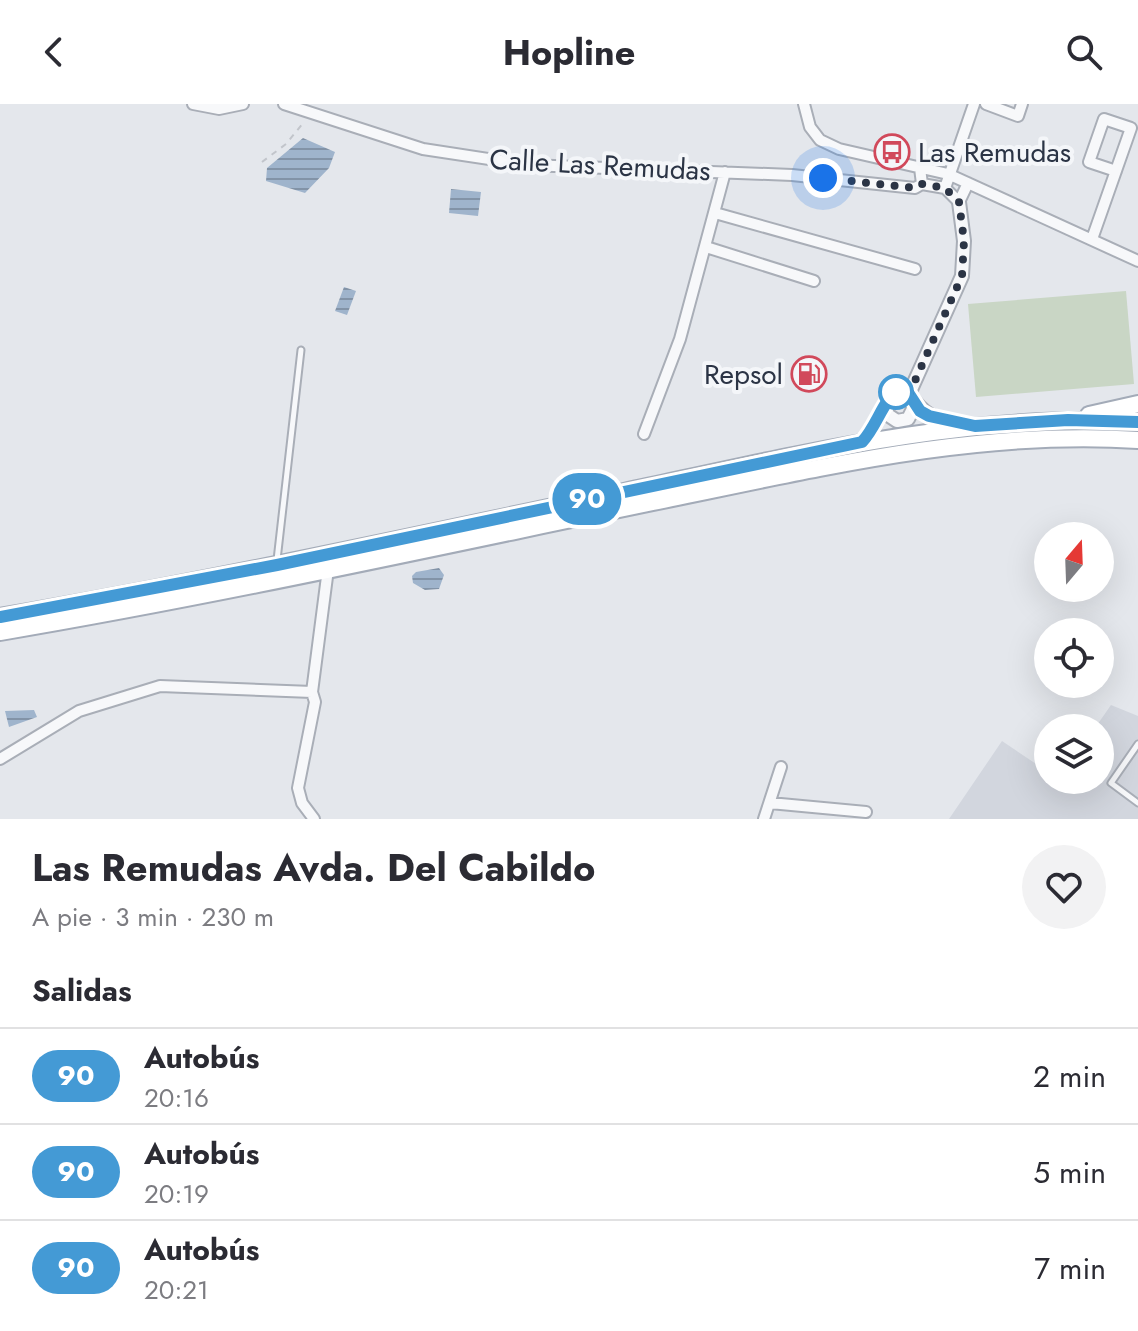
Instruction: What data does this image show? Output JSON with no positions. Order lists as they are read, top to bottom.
{
  "streets": {
    "street": ["Calle Las Remudas"]
  },
  "places": {
    "bus stop": ["Las Remudas"],
    "fuel station": ["Repsol"]
  },
  "lines": ["bus line 90"],
  "north": "top",
  "page": {
    "header": "Hopline",
    "on_map": "90",
    "heading": [
      ["Las Remudas Avda. Del Cabildo", "A pie · 3 min · 230 m"],
      "Salidas"
    ],
    "list": [
      {
        "mark": "90",
        "name": "Autobús",
        "note": "20:16",
        "value": "2 min"
      },
      {
        "mark": "90",
        "name": "Autobús",
        "note": "20:19",
        "value": "5 min"
      },
      {
        "mark": "90",
        "name": "Autobús",
        "note": "20:21",
        "value": "7 min"
      }
    ]
  }
}
